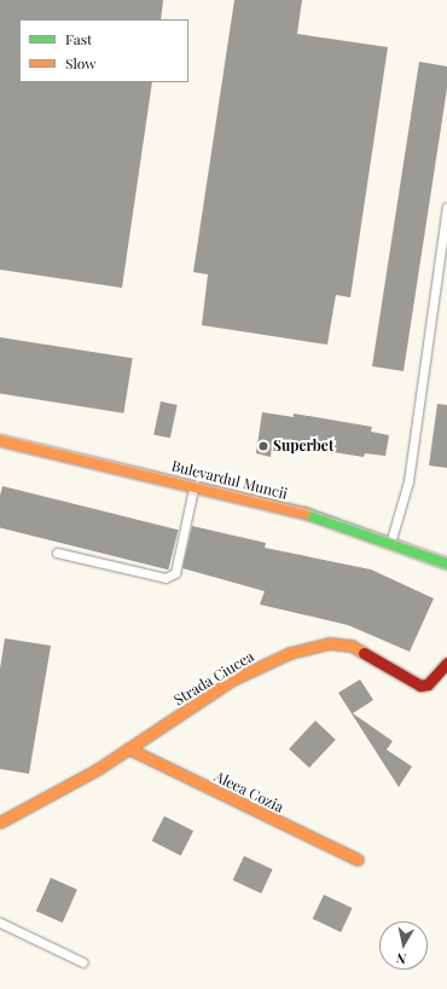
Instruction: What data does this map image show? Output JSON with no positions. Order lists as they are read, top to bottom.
{
  "streets": {
    "street": ["Bulevardul Muncii", "Strada Ciucea", "Aleea Cozia"]
  },
  "crossings": [
    ["Strada Ciucea", "Aleea Cozia"]
  ],
  "places": ["Superbet"],
  "legend": ["Fast", "Slow"],
  "north": "bottom"
}
